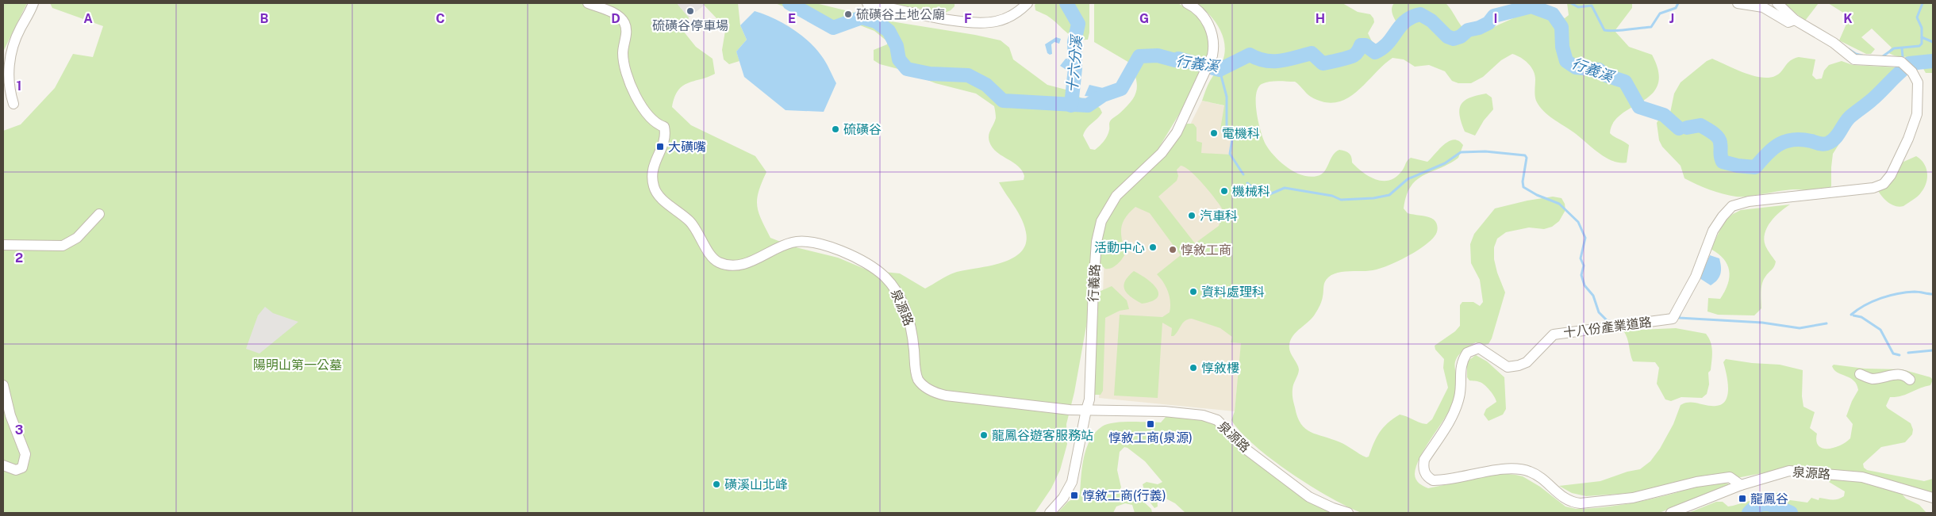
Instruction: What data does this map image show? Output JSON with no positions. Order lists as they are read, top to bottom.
{
  "streets": {
    "street": ["行義路", "泉源路", "十八份產業道路"]
  },
  "crossings": [
    ["行義路", "泉源路"],
    ["泉源路", "十八份產業道路"]
  ],
  "water": ["行義溪", "十六分溪"],
  "parks": ["陽明山第一公墓"],
  "places": {
    "other": [
      "硫磺谷停車場",
      "硫磺谷土地公廟",
      "硫磺谷",
      "電機科",
      "機械科",
      "汽車科",
      "活動中心",
      "惇敘工商",
      "資料處理科",
      "惇敘樓",
      "龍鳳谷遊客服務站",
      "磺溪山北峰"
    ],
    "transit": [
      "大磺嘴",
      "惇敘工商(泉源)",
      "惇敘工商(行義)",
      "龍鳳谷"
    ]
  },
  "grid": {
    "columns": [
      "A",
      "B",
      "C",
      "D",
      "E",
      "F",
      "G",
      "H",
      "I",
      "J",
      "K"
    ],
    "rows": ["1", "2", "3"]
  }
}
